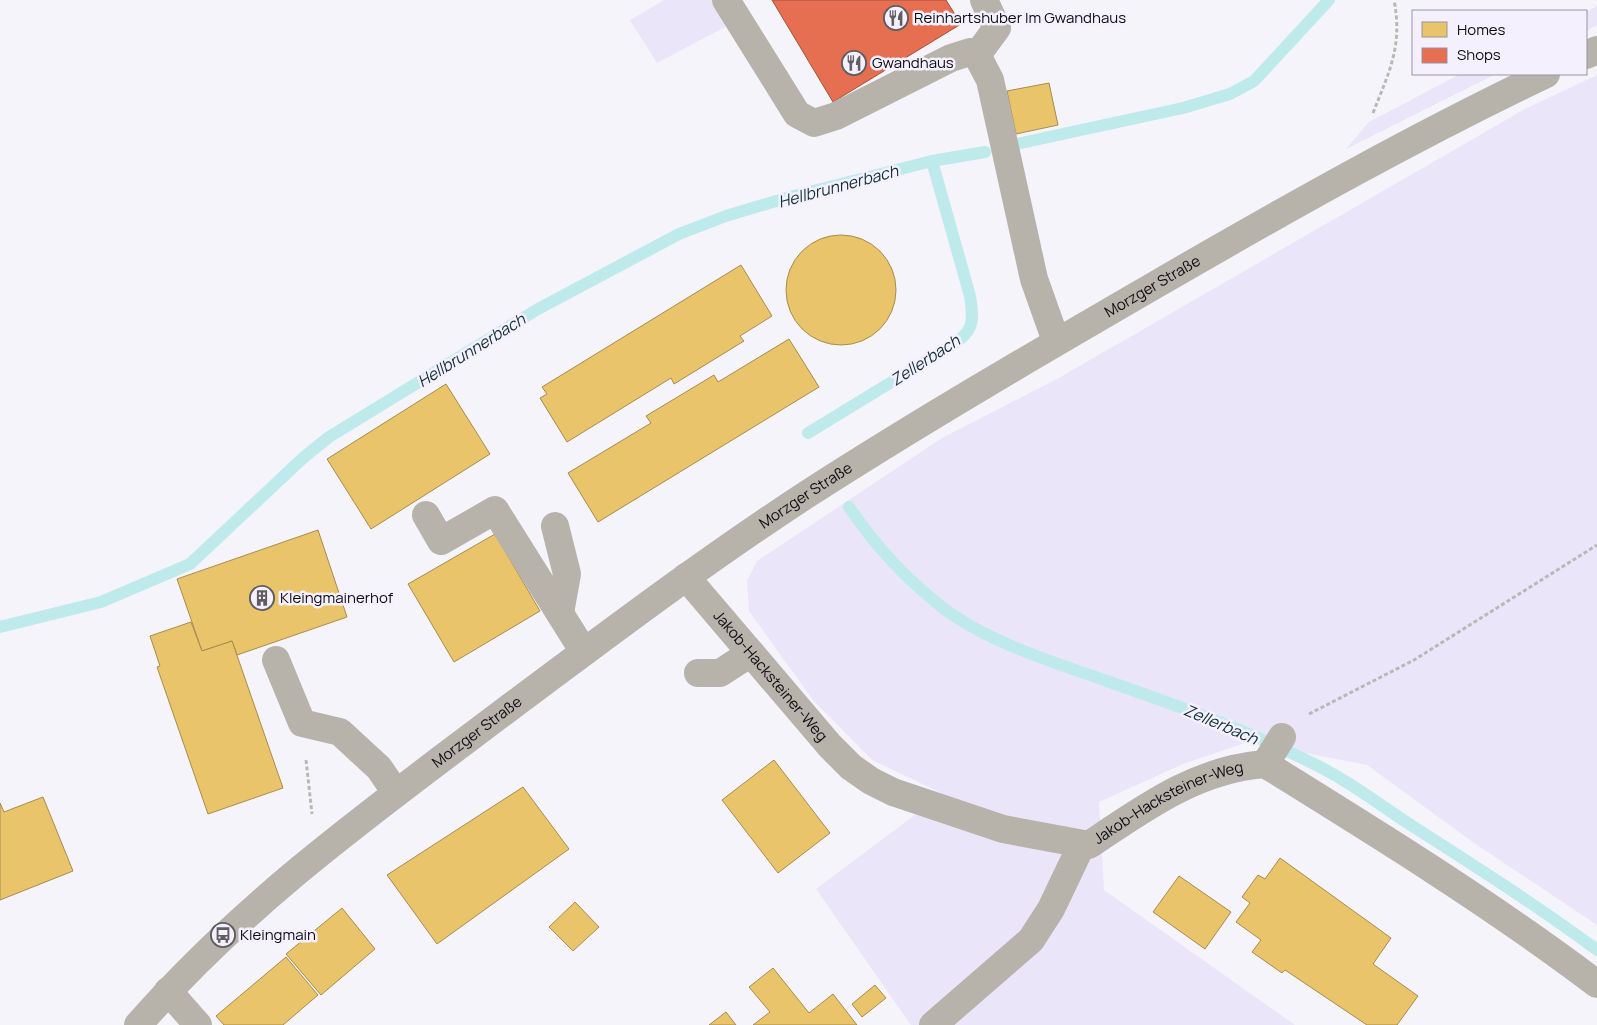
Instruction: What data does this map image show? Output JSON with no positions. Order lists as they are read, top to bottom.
{
  "streets": {
    "street": ["Morzger Straße", "Jakob-Hacksteiner-Weg"]
  },
  "crossings": [
    ["Morzger Straße", "Jakob-Hacksteiner-Weg"]
  ],
  "water": ["Hellbrunnerbach", "Zellerbach"],
  "places": {
    "restaurant": ["Reinhartshuber Im Gwandhaus", "Gwandhaus"],
    "building": ["Kleingmainerhof"],
    "bus stop": ["Kleingmain"]
  },
  "legend": ["Homes", "Shops"]
}
